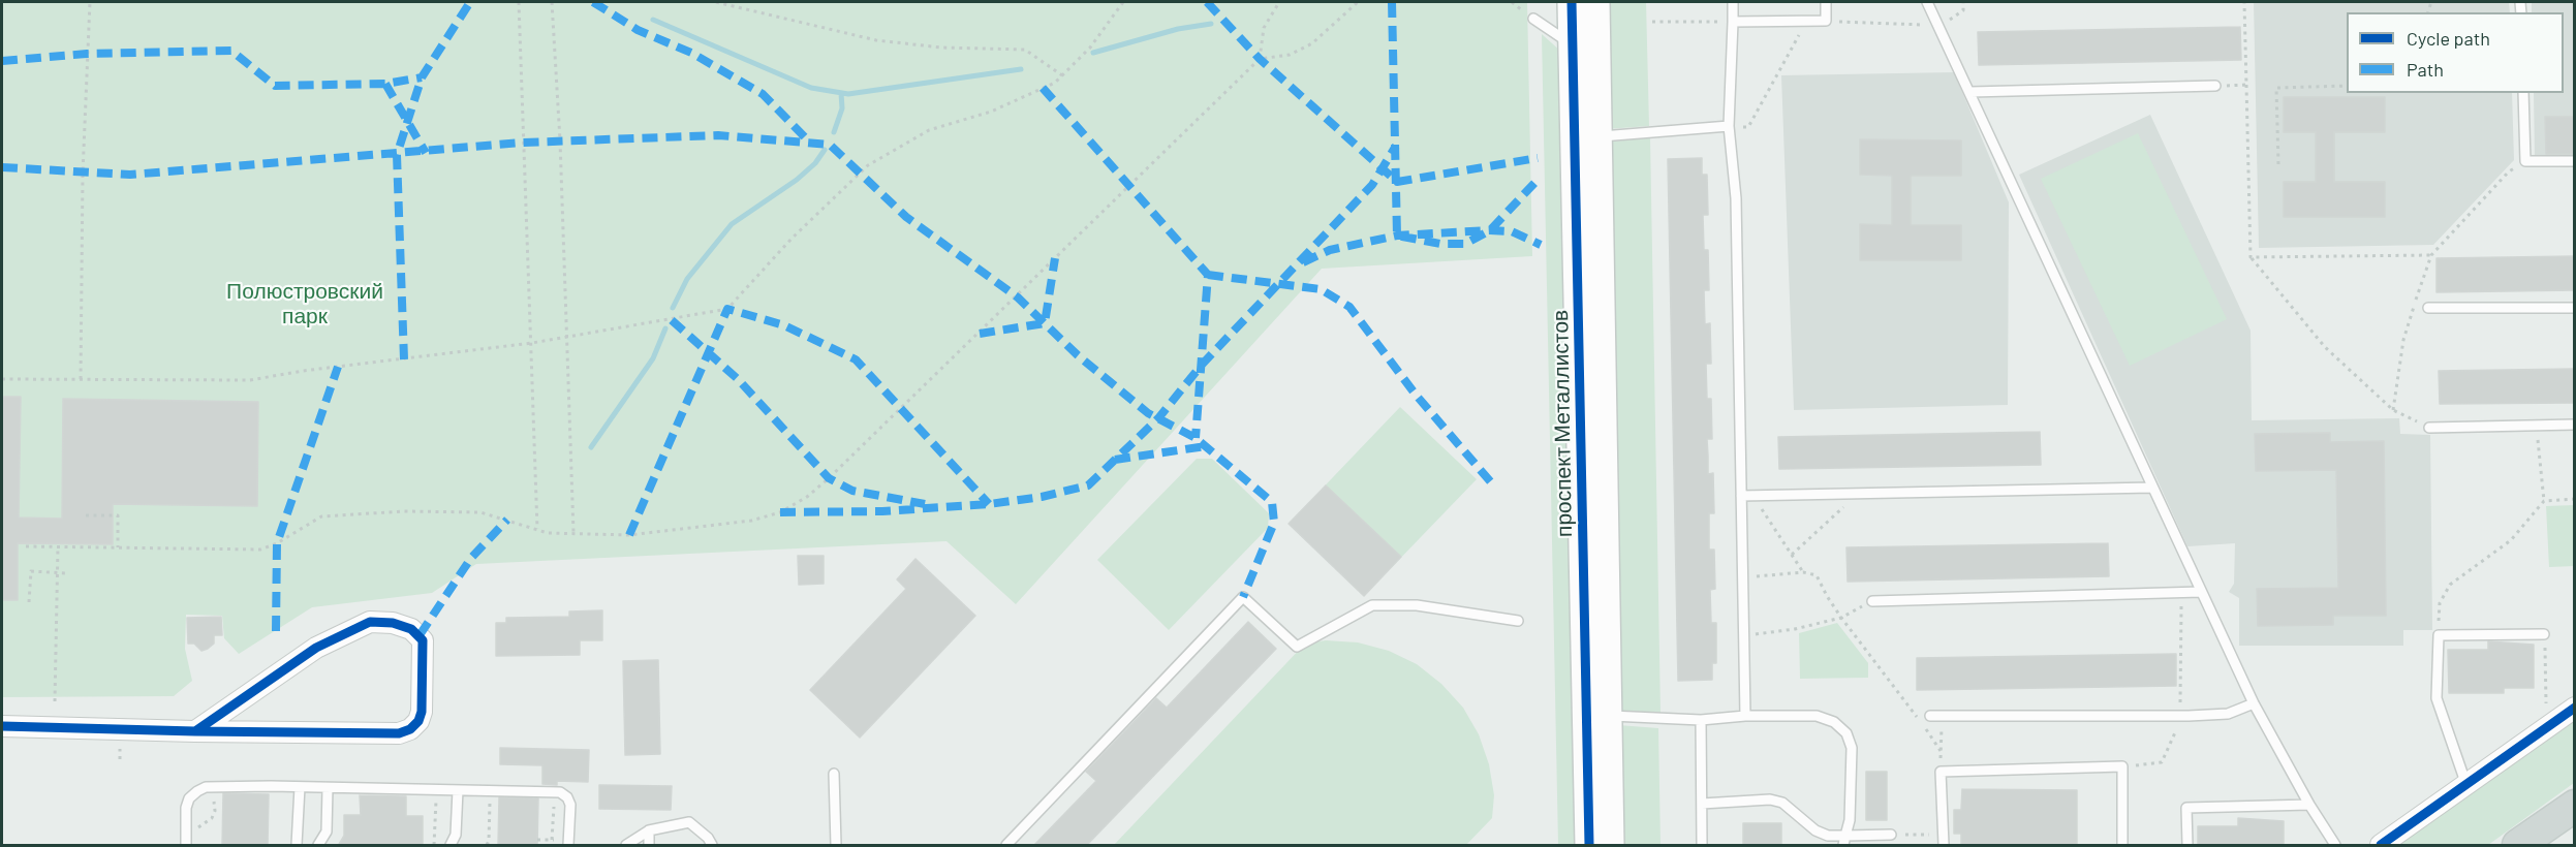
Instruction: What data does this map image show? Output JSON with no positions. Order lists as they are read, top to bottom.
{
  "streets": {
    "street": ["проспект Металлистов"]
  },
  "parks": ["Полюстровский парк"],
  "legend": ["Cycle path", "Path"]
}
